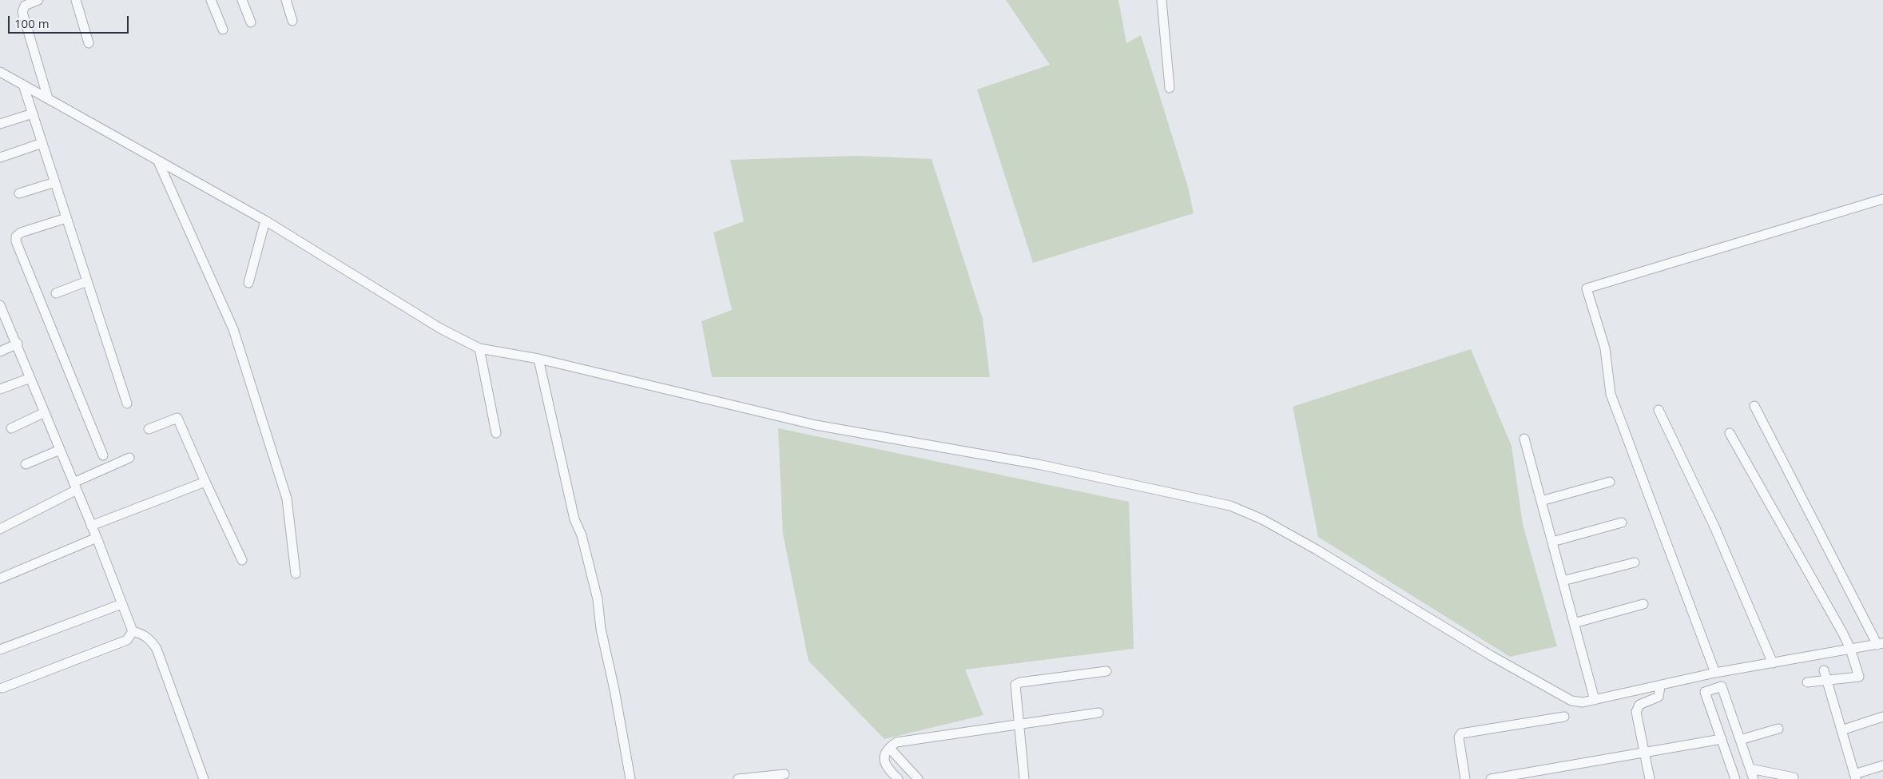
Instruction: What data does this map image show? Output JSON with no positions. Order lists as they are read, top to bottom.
{
  "scale_bar": "100 m"
}
